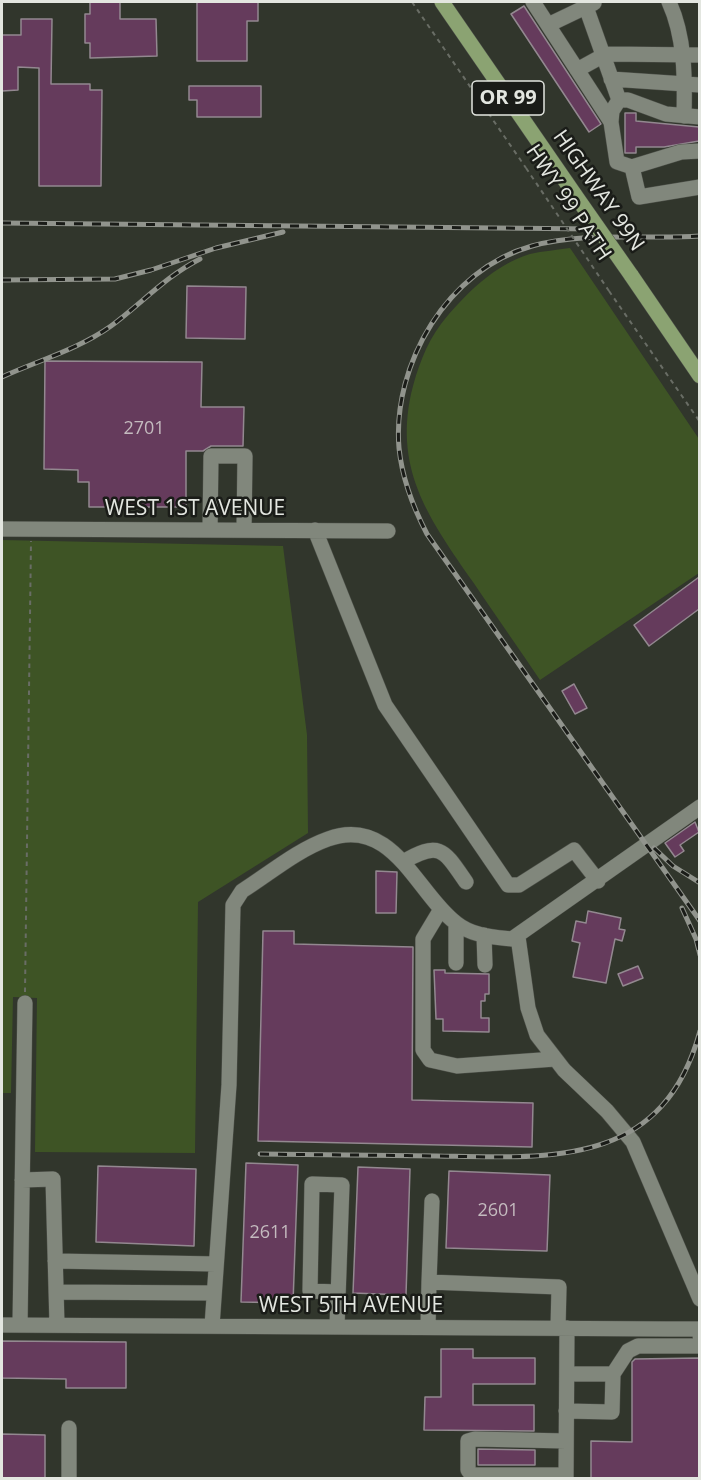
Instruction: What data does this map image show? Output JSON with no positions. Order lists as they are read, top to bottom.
{
  "streets": {
    "main road": ["OR 99", "HIGHWAY 99N"],
    "street": ["WEST 1ST AVENUE", "WEST 5TH AVENUE"],
    "path": ["HWY 99 PATH"]
  },
  "house_numbers": ["2701", "2601", "2611"]
}
